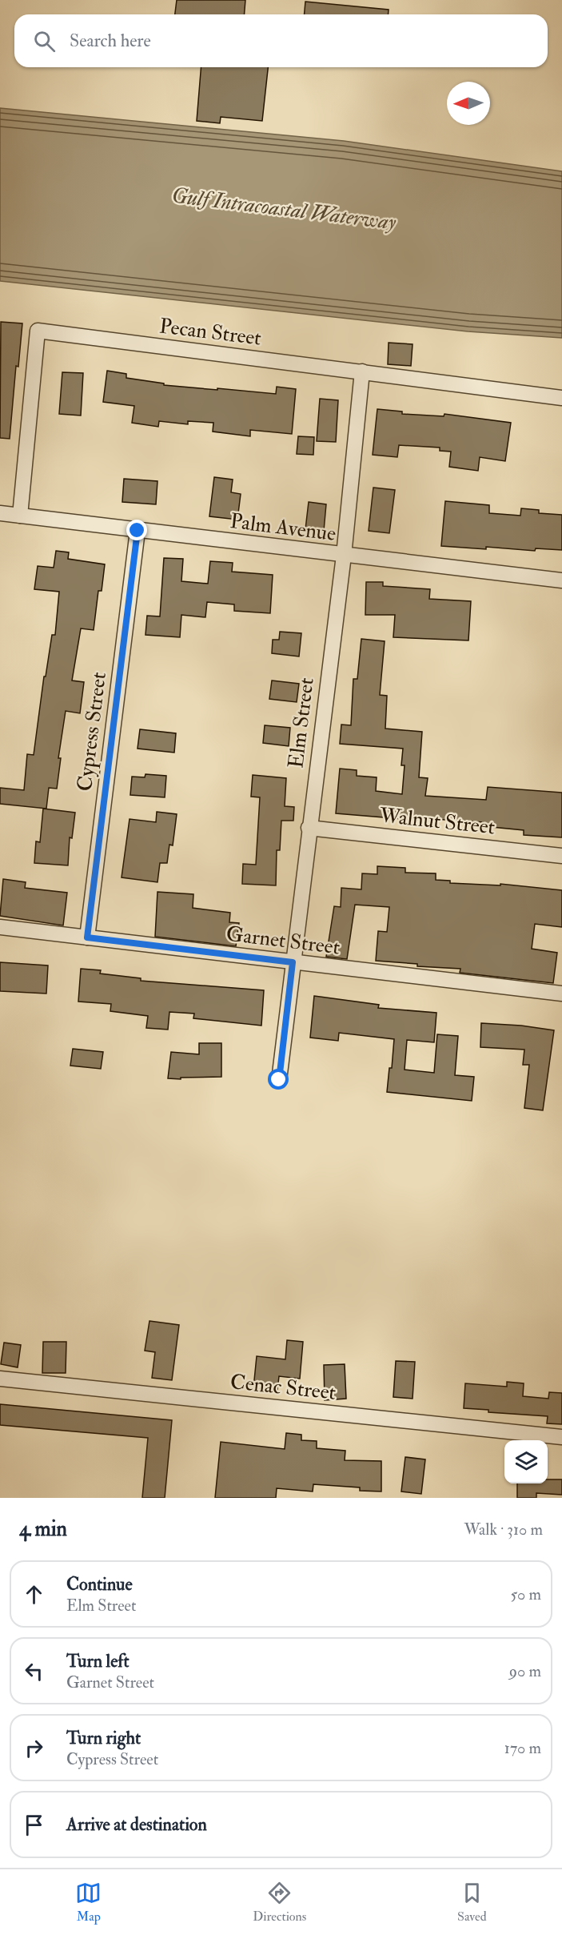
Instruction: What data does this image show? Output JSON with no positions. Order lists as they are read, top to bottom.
{
  "streets": {
    "street": [
      "Pecan Street",
      "Palm Avenue",
      "Elm Street",
      "Cypress Street",
      "Walnut Street",
      "Garnet Street",
      "Cenac Street"
    ]
  },
  "crossings": [
    ["Pecan Street", "Palm Avenue"],
    ["Pecan Street", "Elm Street"],
    ["Palm Avenue", "Elm Street"],
    ["Palm Avenue", "Cypress Street"],
    ["Elm Street", "Walnut Street"],
    ["Elm Street", "Garnet Street"],
    ["Cypress Street", "Garnet Street"]
  ],
  "water": ["Gulf Intracoastal Waterway"],
  "north": "left",
  "page": {
    "search": "Search here",
    "heading": ["4 min", "Walk · 310 m"],
    "list": [
      ["Continue", "Elm Street", "50 m"],
      ["Turn left", "Garnet Street", "90 m"],
      ["Turn right", "Cypress Street", "170 m"],
      "Arrive at destination"
    ],
    "nav": ["Map", "Directions", "Saved"]
  }
}
